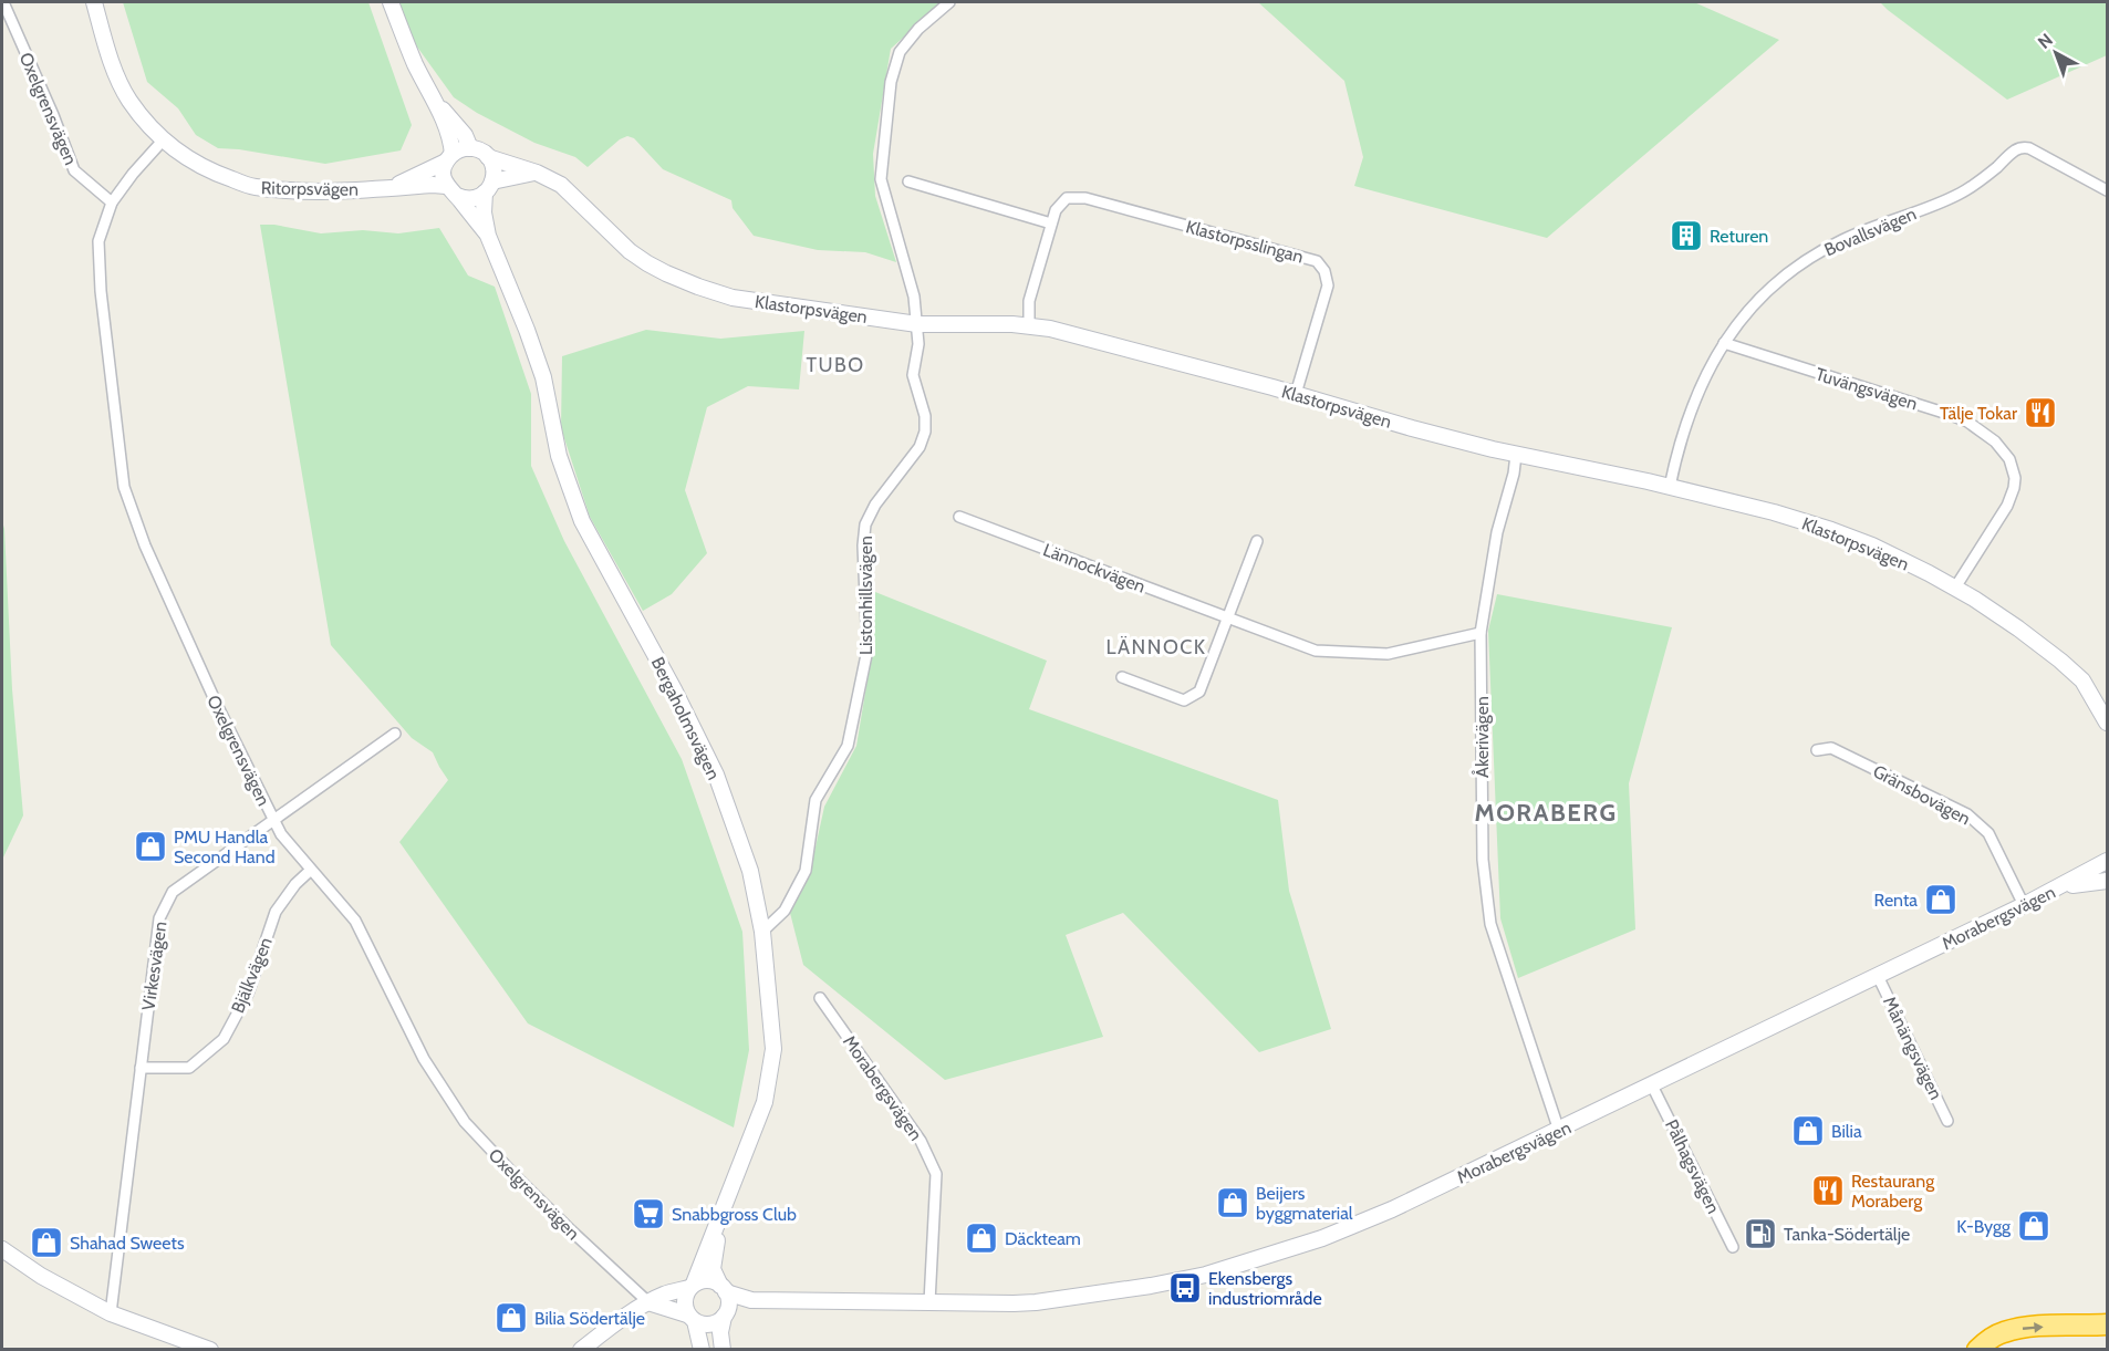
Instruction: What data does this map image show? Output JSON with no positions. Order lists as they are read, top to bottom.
{
  "streets": {
    "street": [
      "Oxelgrensvägen",
      "Ritorpsvägen",
      "Bovallsvägen",
      "Klastorpsslingan",
      "Klastorpsvägen",
      "Tuvängsvägen",
      "Lännockvägen",
      "Listonhillsvägen",
      "Bergaholmsvägen",
      "Åkerivägen",
      "Gränsbovägen",
      "Morabergsvägen",
      "Virkesvägen",
      "Bjälkvägen",
      "Månängsvägen",
      "Pålhagsvägen"
    ]
  },
  "crossings": [
    ["Oxelgrensvägen", "Ritorpsvägen"],
    ["Oxelgrensvägen", "Virkesvägen"],
    ["Oxelgrensvägen", "Bjälkvägen"],
    ["Ritorpsvägen", "Klastorpsvägen"],
    ["Ritorpsvägen", "Bergaholmsvägen"],
    ["Bovallsvägen", "Klastorpsvägen"],
    ["Bovallsvägen", "Tuvängsvägen"],
    ["Klastorpsslingan", "Klastorpsvägen"],
    ["Klastorpsvägen", "Tuvängsvägen"],
    ["Klastorpsvägen", "Listonhillsvägen"],
    ["Klastorpsvägen", "Bergaholmsvägen"],
    ["Klastorpsvägen", "Åkerivägen"],
    ["Lännockvägen", "Åkerivägen"],
    ["Listonhillsvägen", "Bergaholmsvägen"],
    ["Bergaholmsvägen", "Morabergsvägen"],
    ["Åkerivägen", "Morabergsvägen"],
    ["Gränsbovägen", "Morabergsvägen"],
    ["Morabergsvägen", "Månängsvägen"],
    ["Morabergsvägen", "Pålhagsvägen"],
    ["Virkesvägen", "Bjälkvägen"]
  ],
  "districts": ["TUBO", "LÄNNOCK", "MORABERG"],
  "places": {
    "building": ["Returen"],
    "restaurant": ["Tälje Tokar", "Restaurang Moraberg"],
    "shop": [
      "PMU Handla Second Hand",
      "Renta",
      "Bilia",
      "Beijers byggmaterial",
      "K-Bygg",
      "Däckteam",
      "Shahad Sweets",
      "Bilia Södertälje"
    ],
    "supermarket": ["Snabbgross Club"],
    "fuel station": ["Tanka-Södertälje"],
    "bus stop": ["Ekensbergs industriområde"]
  },
  "north": "top left"
}
